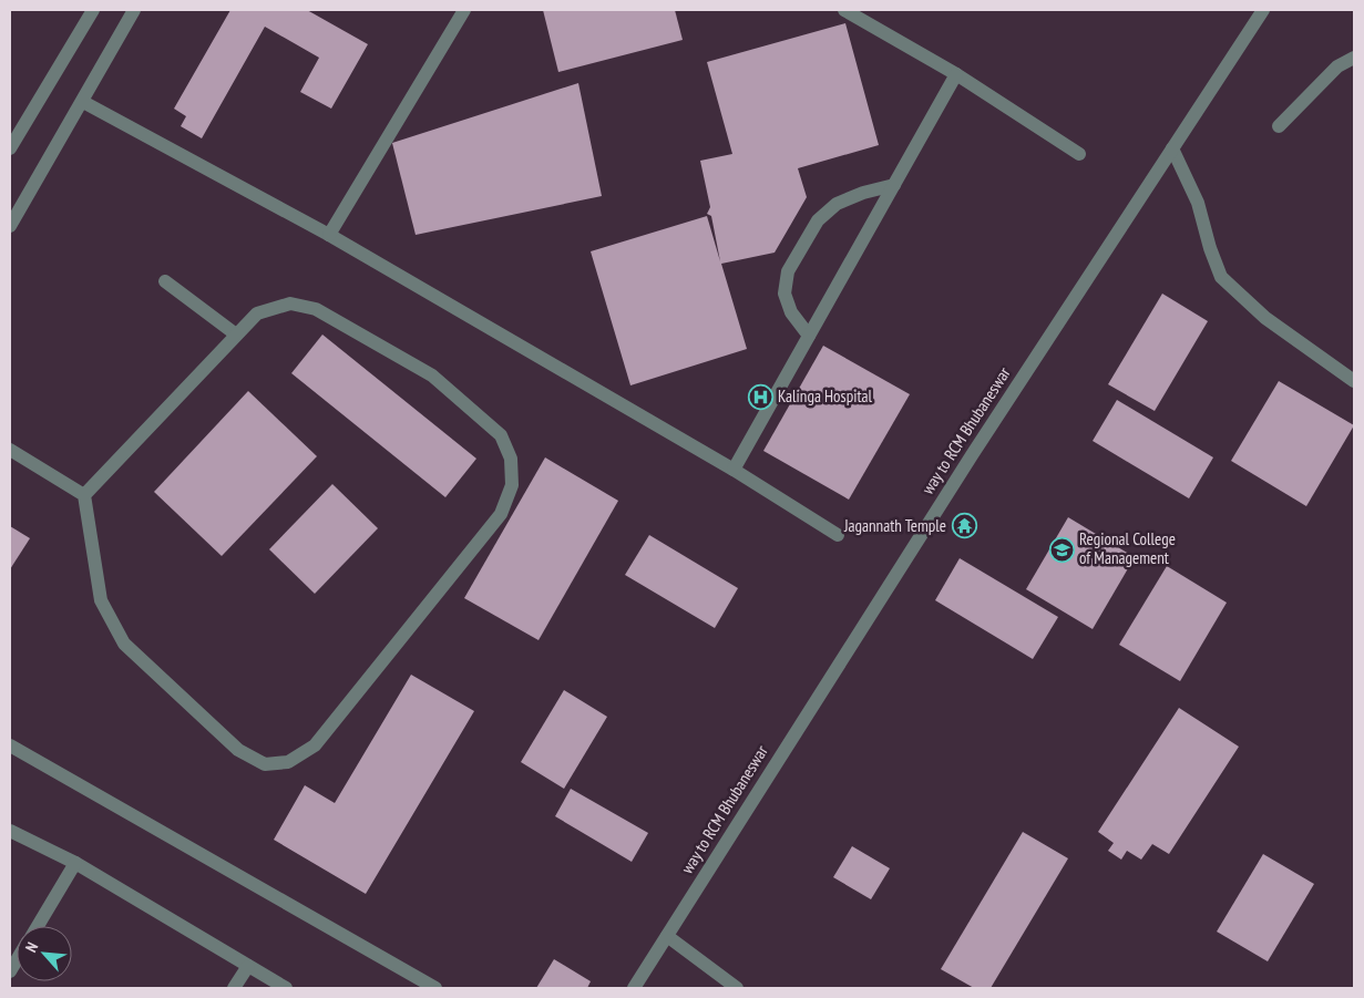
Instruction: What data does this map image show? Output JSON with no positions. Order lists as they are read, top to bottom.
{
  "streets": {
    "street": ["way to RCM Bhubaneswar"]
  },
  "places": {
    "hospital": ["Kalinga Hospital"],
    "temple": ["Jagannath Temple"],
    "school or university": ["Regional College of Management"]
  },
  "north": "top left"
}
